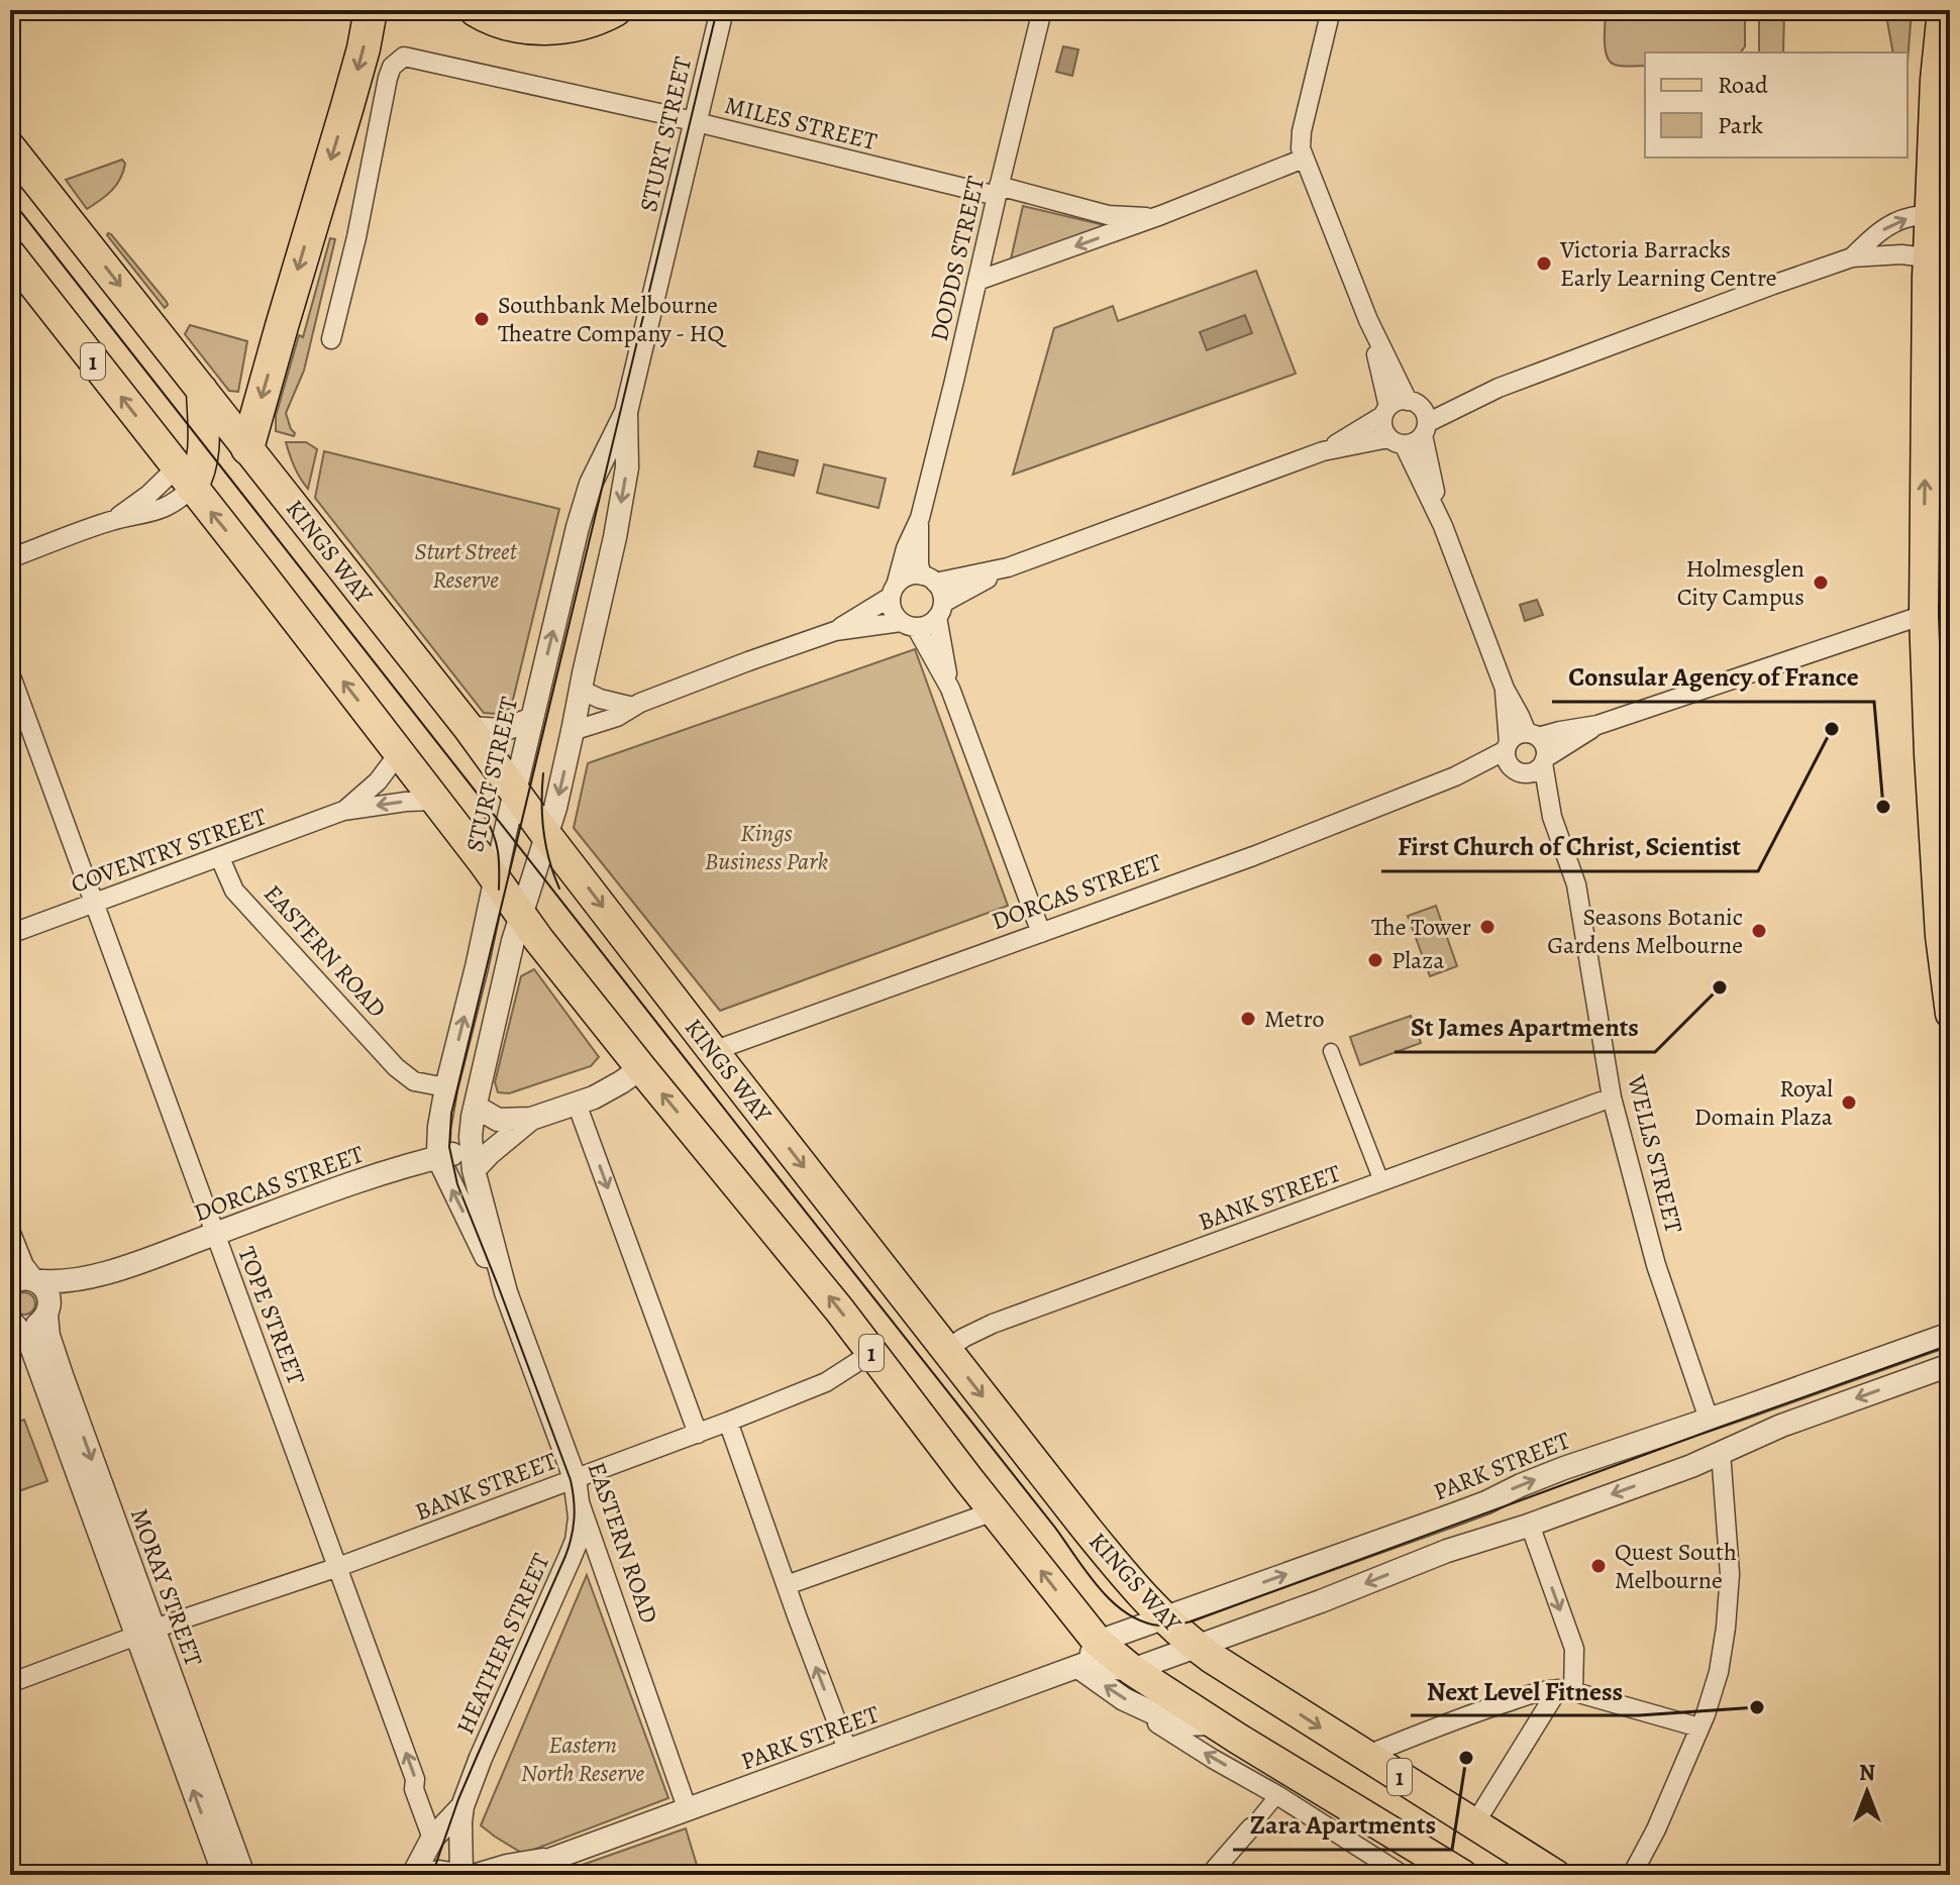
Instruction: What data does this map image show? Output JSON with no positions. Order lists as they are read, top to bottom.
{
  "streets": {
    "highway": ["1", "KINGS WAY"],
    "street": [
      "MILES STREET",
      "STURT STREET",
      "DODDS STREET",
      "COVENTRY STREET",
      "DORCAS STREET",
      "EASTERN ROAD",
      "WELLS STREET",
      "BANK STREET",
      "TOPE STREET",
      "PARK STREET",
      "MORAY STREET",
      "HEATHER STREET"
    ]
  },
  "crossings": [
    ["MILES STREET", "STURT STREET"],
    ["MILES STREET", "DODDS STREET"],
    ["STURT STREET", "1"],
    ["STURT STREET", "KINGS WAY"],
    ["STURT STREET", "DORCAS STREET"],
    ["STURT STREET", "EASTERN ROAD"],
    ["1", "COVENTRY STREET"],
    ["1", "BANK STREET"],
    ["1", "PARK STREET"],
    ["KINGS WAY", "DORCAS STREET"],
    ["KINGS WAY", "BANK STREET"],
    ["KINGS WAY", "PARK STREET"],
    ["COVENTRY STREET", "EASTERN ROAD"],
    ["COVENTRY STREET", "TOPE STREET"],
    ["DORCAS STREET", "EASTERN ROAD"],
    ["DORCAS STREET", "WELLS STREET"],
    ["DORCAS STREET", "TOPE STREET"],
    ["DORCAS STREET", "MORAY STREET"],
    ["EASTERN ROAD", "BANK STREET"],
    ["EASTERN ROAD", "PARK STREET"],
    ["EASTERN ROAD", "HEATHER STREET"],
    ["WELLS STREET", "BANK STREET"],
    ["WELLS STREET", "PARK STREET"],
    ["BANK STREET", "TOPE STREET"],
    ["BANK STREET", "MORAY STREET"],
    ["BANK STREET", "HEATHER STREET"],
    ["TOPE STREET", "HEATHER STREET"]
  ],
  "parks": ["Sturt Street Reserve", "Kings Business Park", "Eastern North Reserve"],
  "places": [
    "Victoria Barracks Early Learning Centre",
    "Southbank Melbourne Theatre Company - HQ",
    "Holmesglen City Campus",
    "First Church of Christ, Scientist",
    "Consular Agency of France",
    "The Tower",
    "Seasons Botanic Gardens Melbourne",
    "Plaza",
    "St James Apartments",
    "Metro",
    "Royal Domain Plaza",
    "Quest South Melbourne",
    "Next Level Fitness",
    "Zara Apartments"
  ],
  "legend": ["Road", "Park"],
  "north": "top"
}
